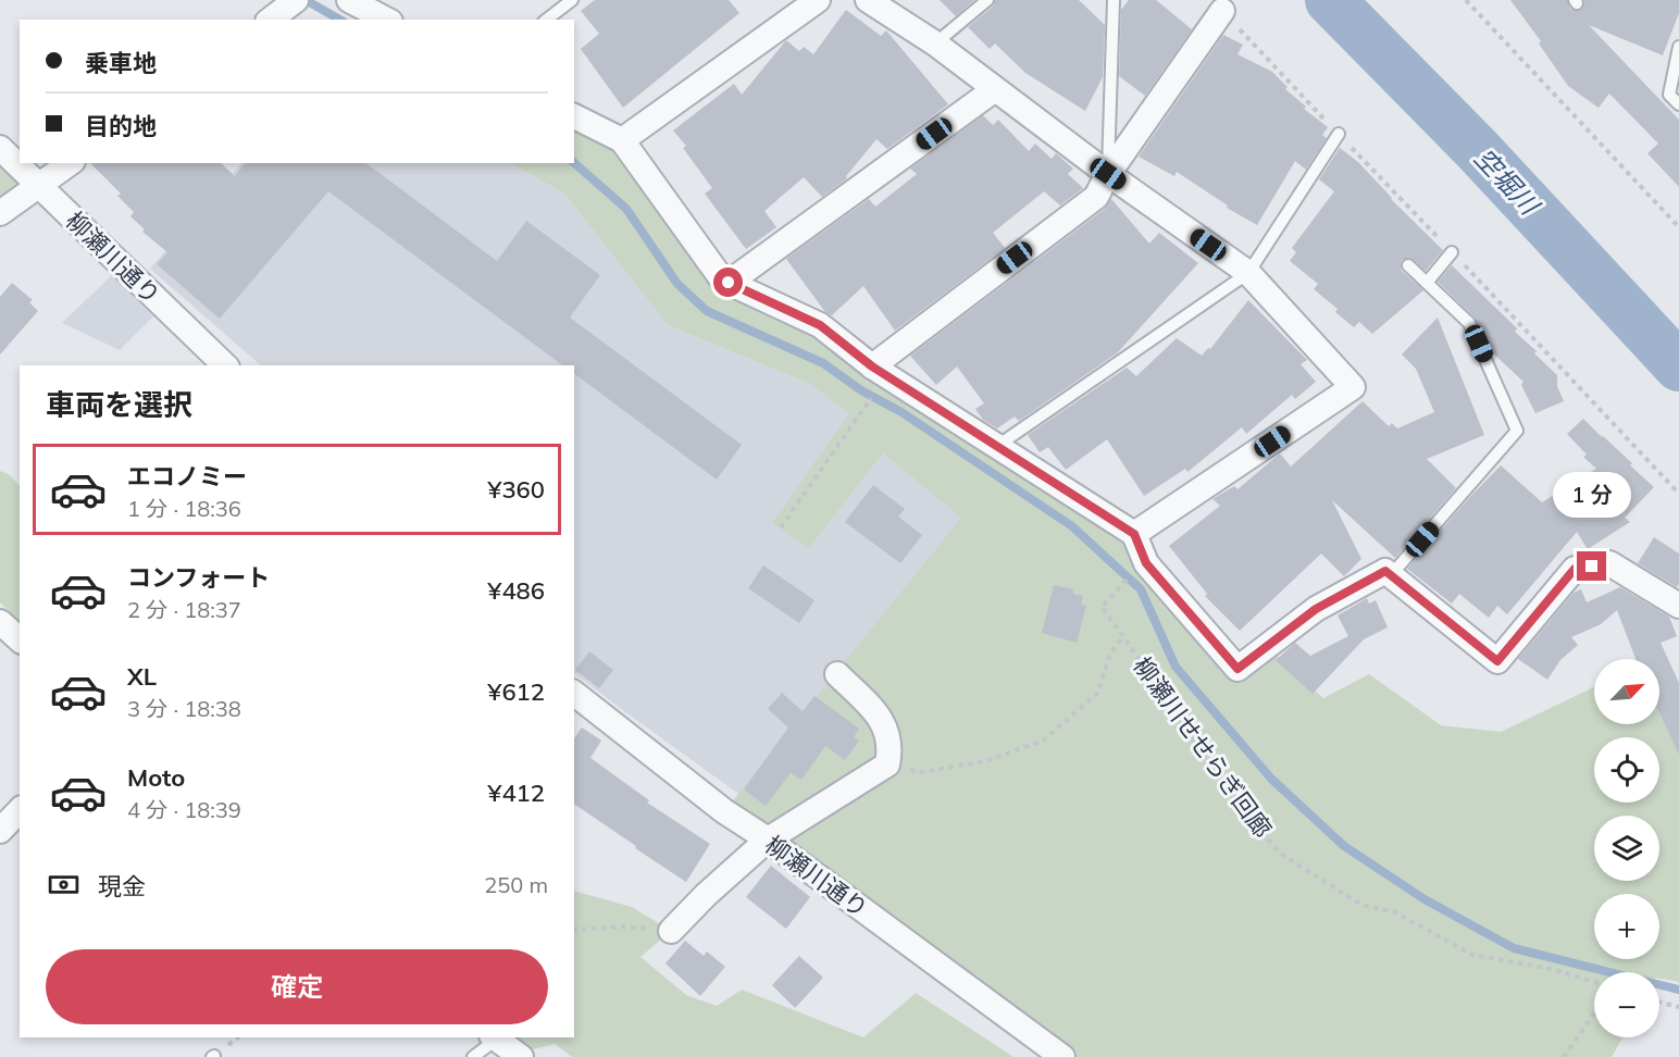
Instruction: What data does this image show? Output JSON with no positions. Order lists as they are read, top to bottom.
{
  "streets": {
    "street": ["柳瀬川通り"],
    "path": ["柳瀬川せせらぎ回廊"]
  },
  "water": ["空堀川"],
  "north": "top right",
  "page": {
    "banner": ["乗車地", "目的地"],
    "heading": "車両を選択",
    "list": [
      {
        "name": "エコノミー",
        "note": "1 分 · 18:36",
        "value": "¥360"
      },
      {
        "name": "コンフォート",
        "note": "2 分 · 18:37",
        "value": "¥486"
      },
      {
        "name": "XL",
        "note": "3 分 · 18:38",
        "value": "¥612"
      },
      {
        "name": "Moto",
        "note": "4 分 · 18:39",
        "value": "¥412"
      }
    ],
    "bubble": "1 分",
    "map_buttons": ["+", "−"],
    "pay": ["現金", "250 m"],
    "buttons": "確定"
  }
}
